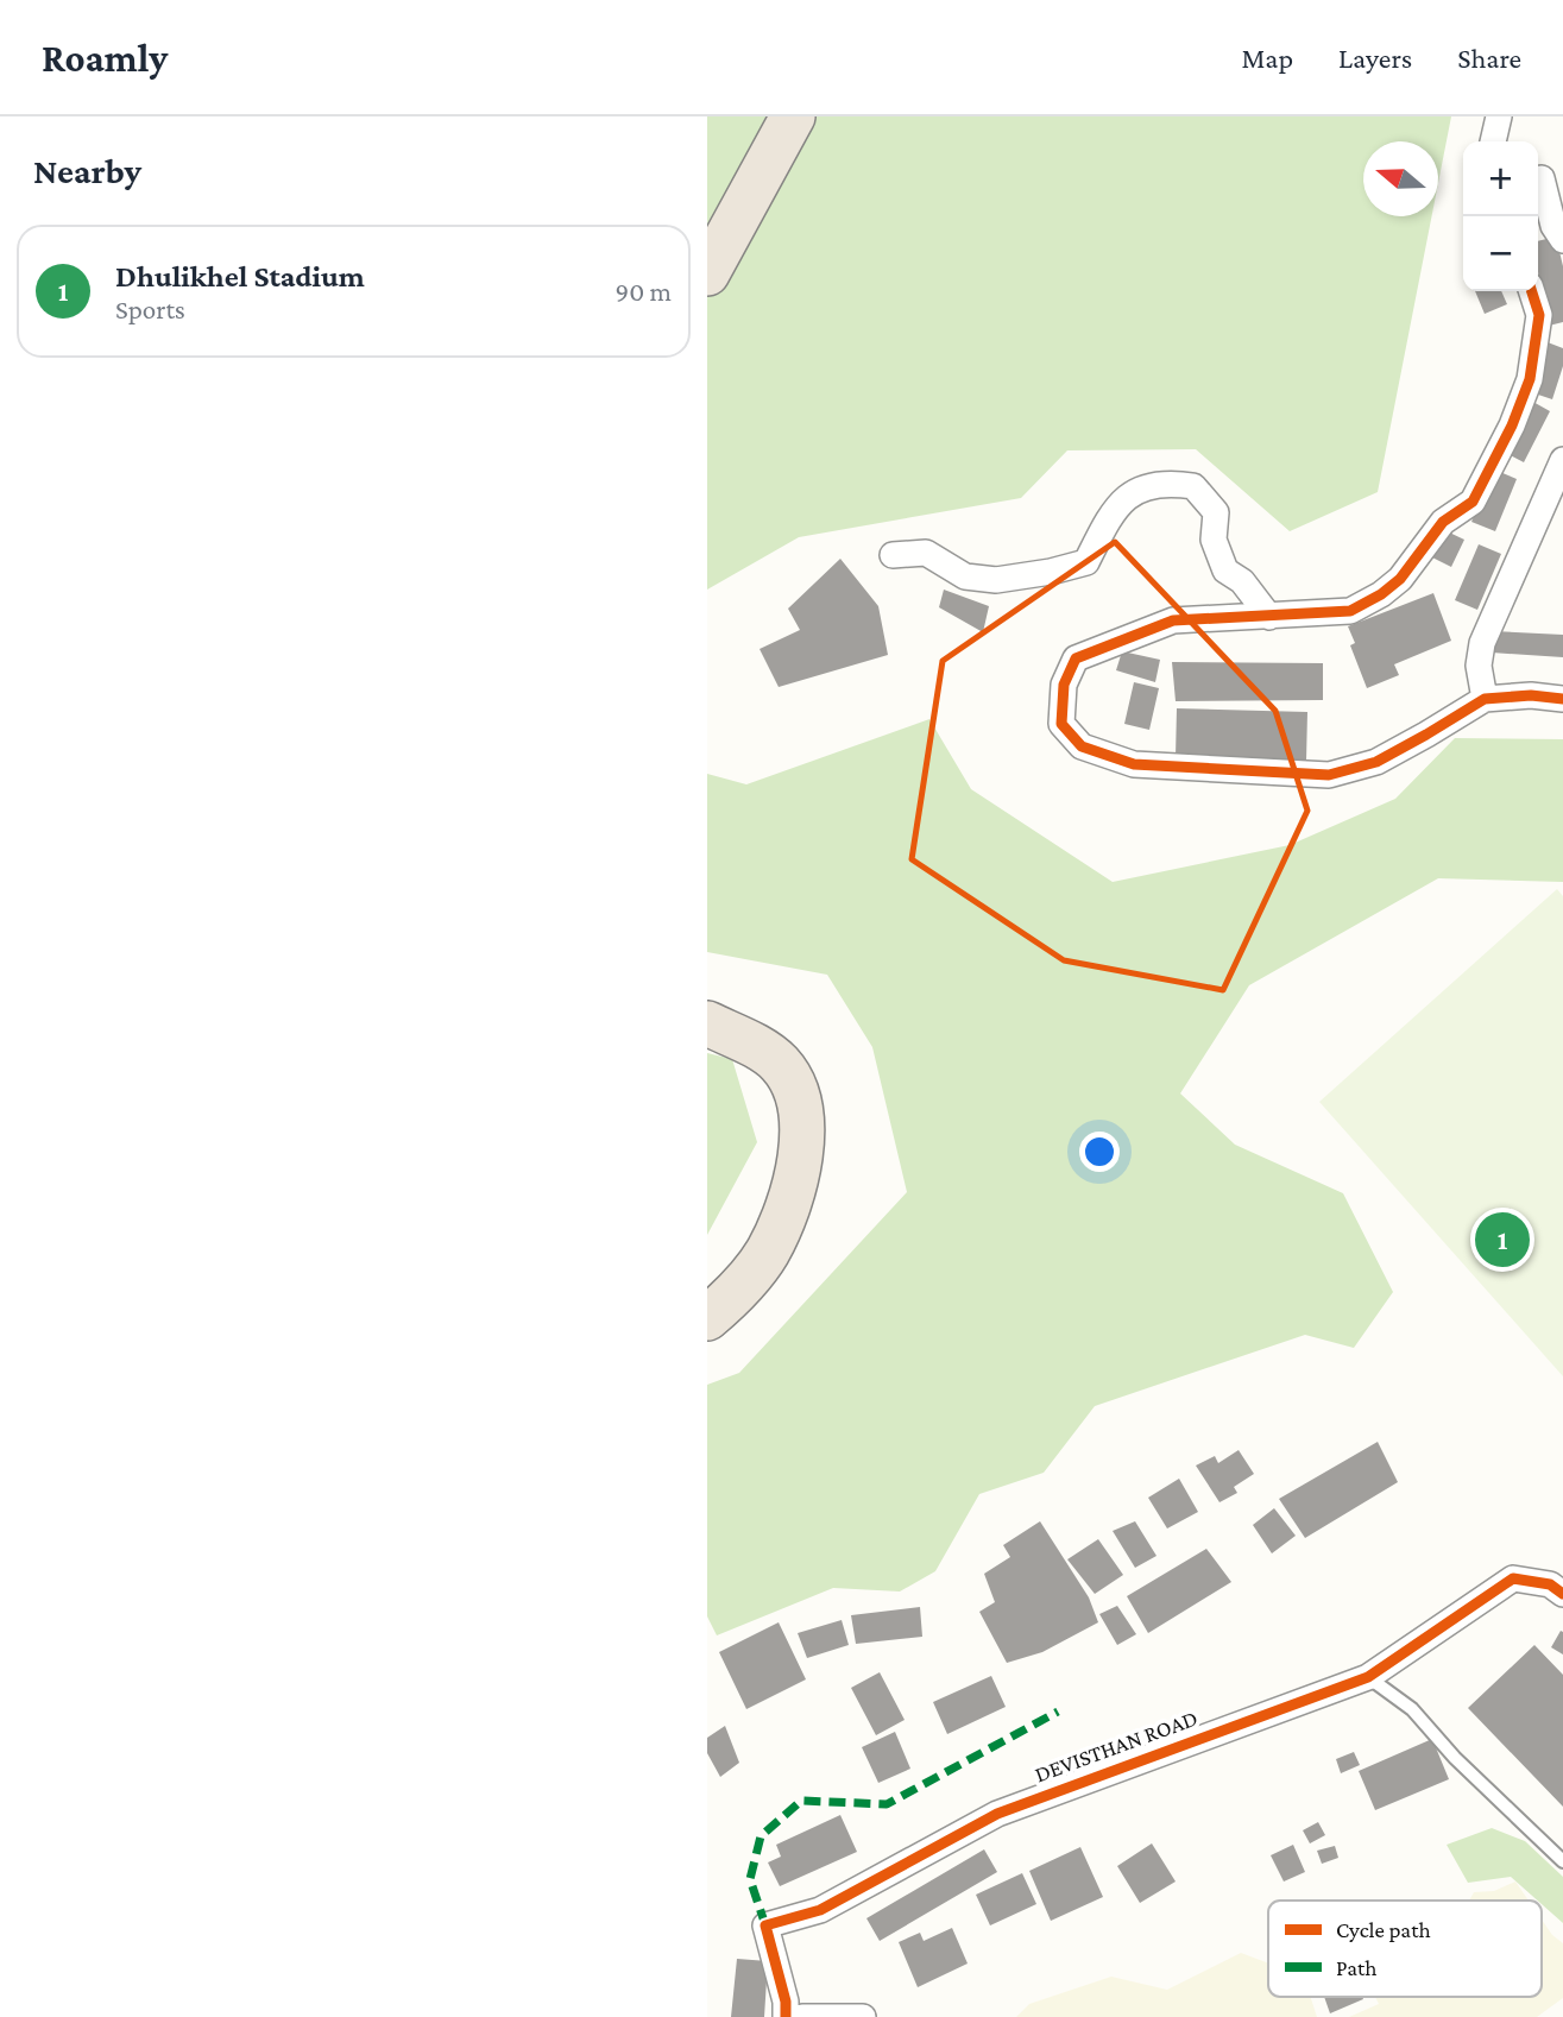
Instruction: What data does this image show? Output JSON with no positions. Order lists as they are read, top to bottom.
{
  "streets": {
    "street": ["DEVISTHAN ROAD"]
  },
  "legend": ["Cycle path", "Path"],
  "north": "left",
  "page": {
    "header": "Roamly",
    "nav": ["Map", "Layers", "Share"],
    "heading": "Nearby",
    "map_buttons": ["+", "−"],
    "list": [
      {
        "mark": "1",
        "name": "Dhulikhel Stadium",
        "note": "Sports",
        "value": "90 m"
      }
    ],
    "pins": "1"
  }
}
